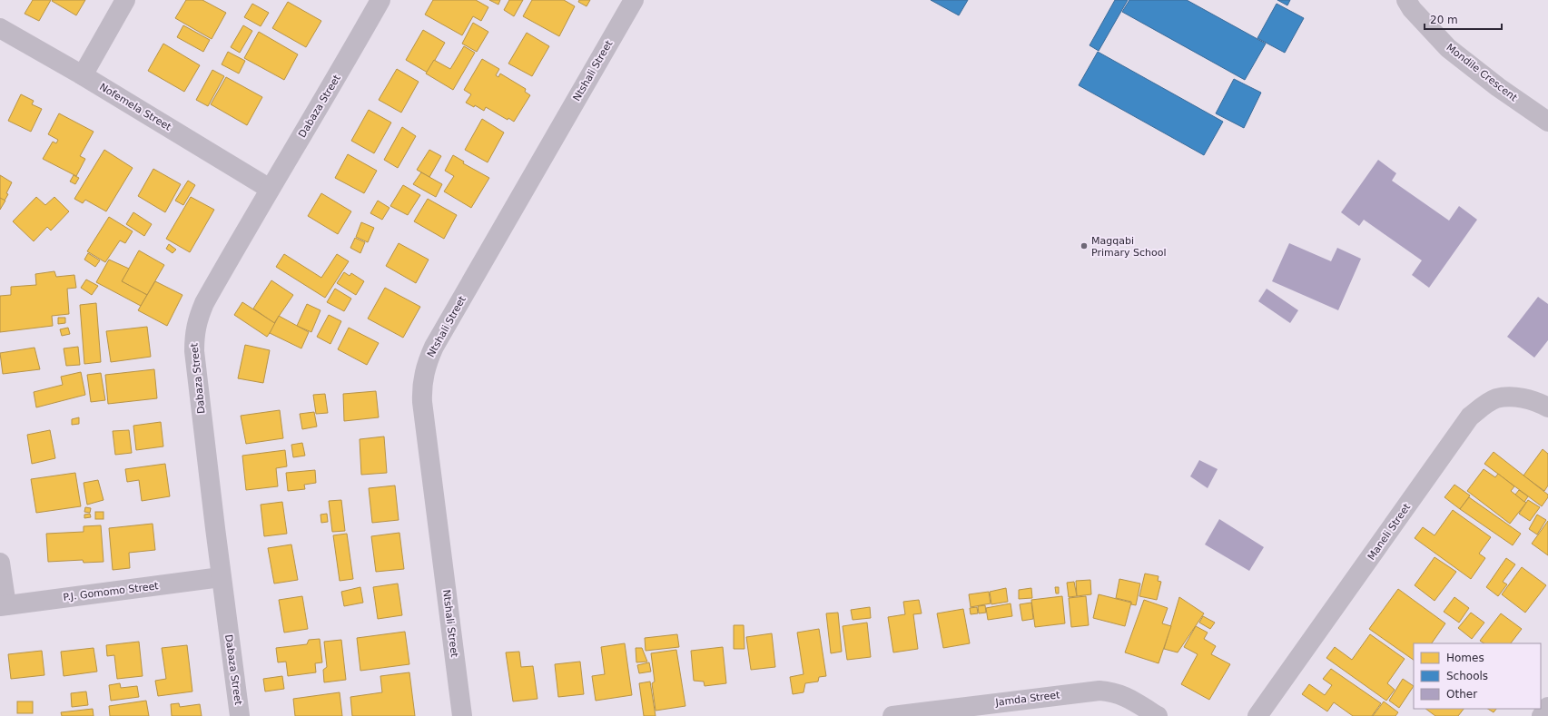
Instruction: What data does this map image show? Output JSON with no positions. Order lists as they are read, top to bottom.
{
  "streets": {
    "street": [
      "Ntshali Street",
      "Mondile Crescent",
      "Dabaza Street",
      "Nofemela Street",
      "Maneli Street",
      "P.J. Gomomo Street",
      "Jamda Street"
    ]
  },
  "crossings": [
    ["Dabaza Street", "Nofemela Street"],
    ["Dabaza Street", "P.J. Gomomo Street"]
  ],
  "places": ["Magqabi Primary School"],
  "legend": ["Homes", "Schools", "Other"],
  "scale_bar": "20 m"
}
